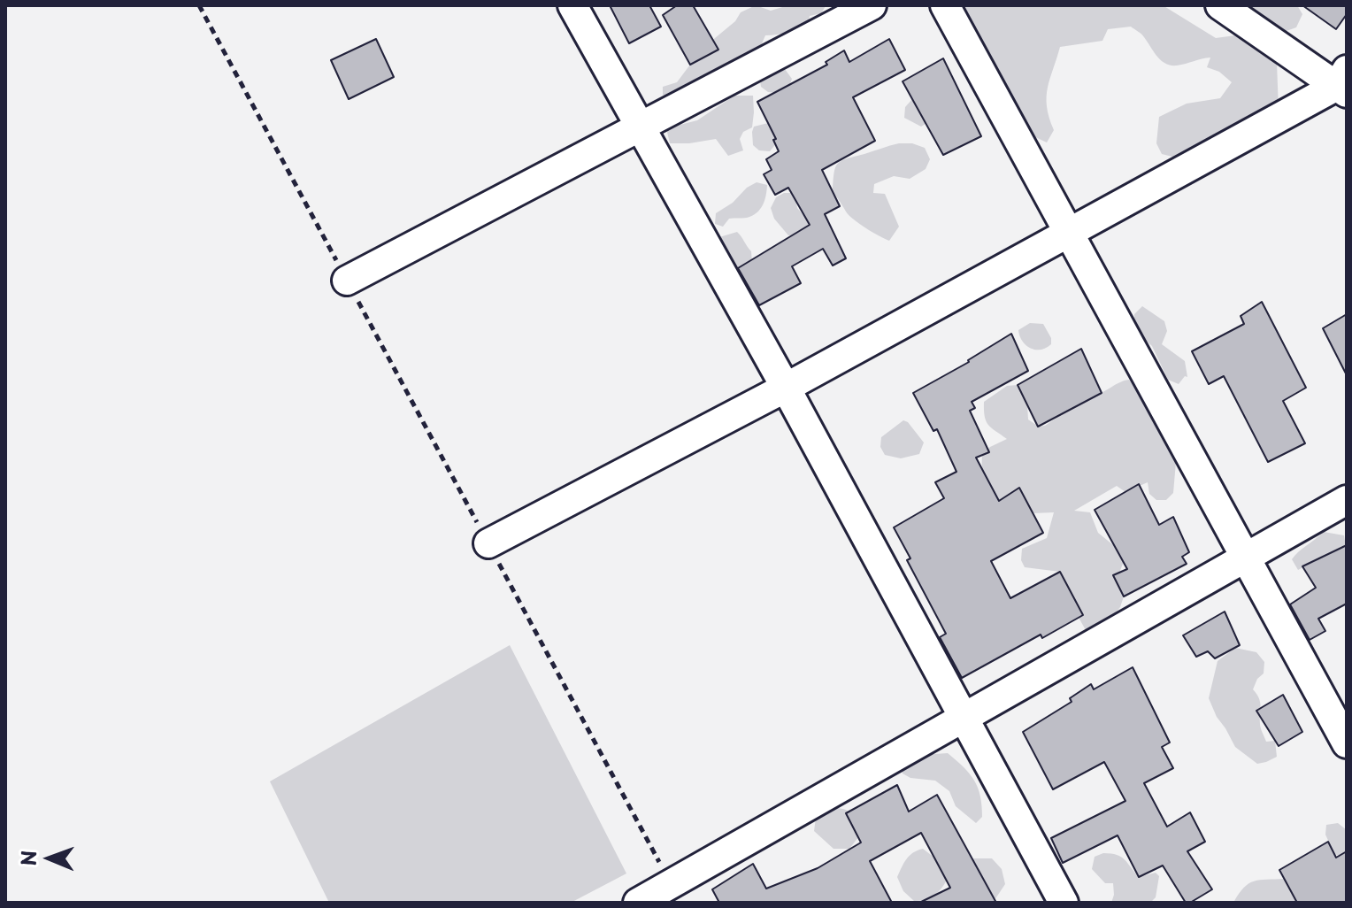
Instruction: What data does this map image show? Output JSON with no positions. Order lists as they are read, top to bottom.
{
  "north": "left"
}
